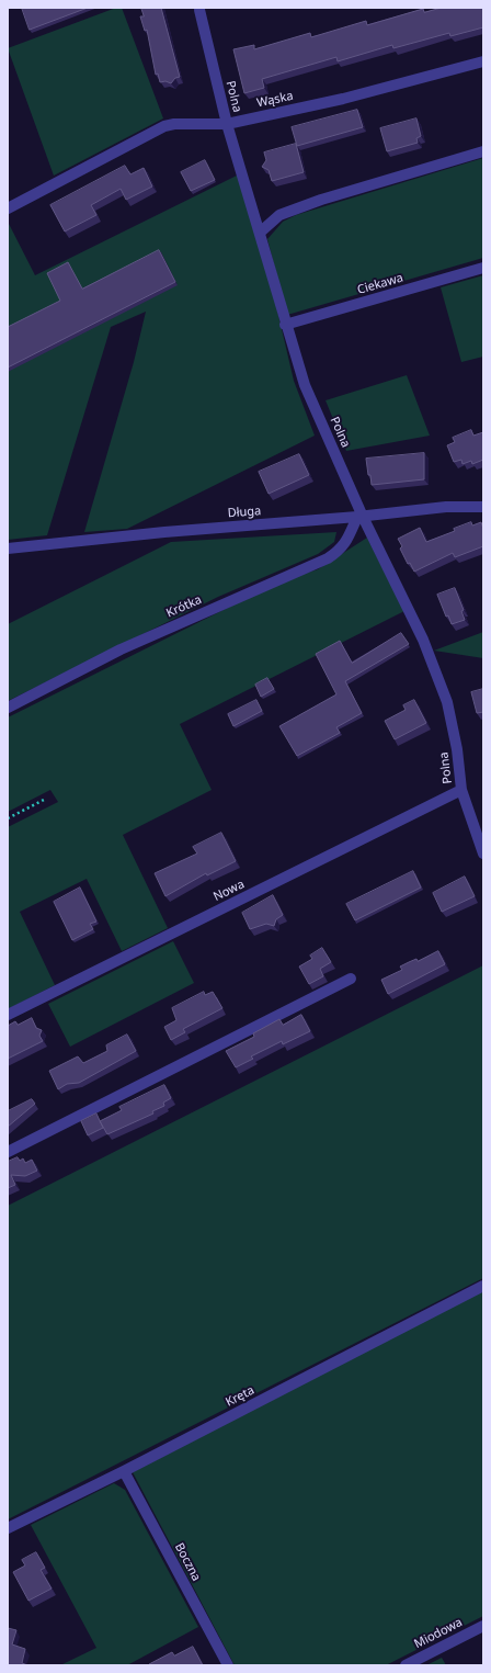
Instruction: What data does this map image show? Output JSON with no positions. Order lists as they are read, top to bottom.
{
  "streets": {
    "street": [
      "Polna",
      "Wąska",
      "Ciekawa",
      "Długa",
      "Krótka",
      "Nowa",
      "Kręta",
      "Boczna",
      "Miodowa"
    ]
  },
  "crossings": [
    ["Polna", "Wąska"],
    ["Polna", "Ciekawa"],
    ["Polna", "Długa"],
    ["Polna", "Krótka"],
    ["Polna", "Nowa"],
    ["Długa", "Krótka"],
    ["Kręta", "Boczna"]
  ]
}
